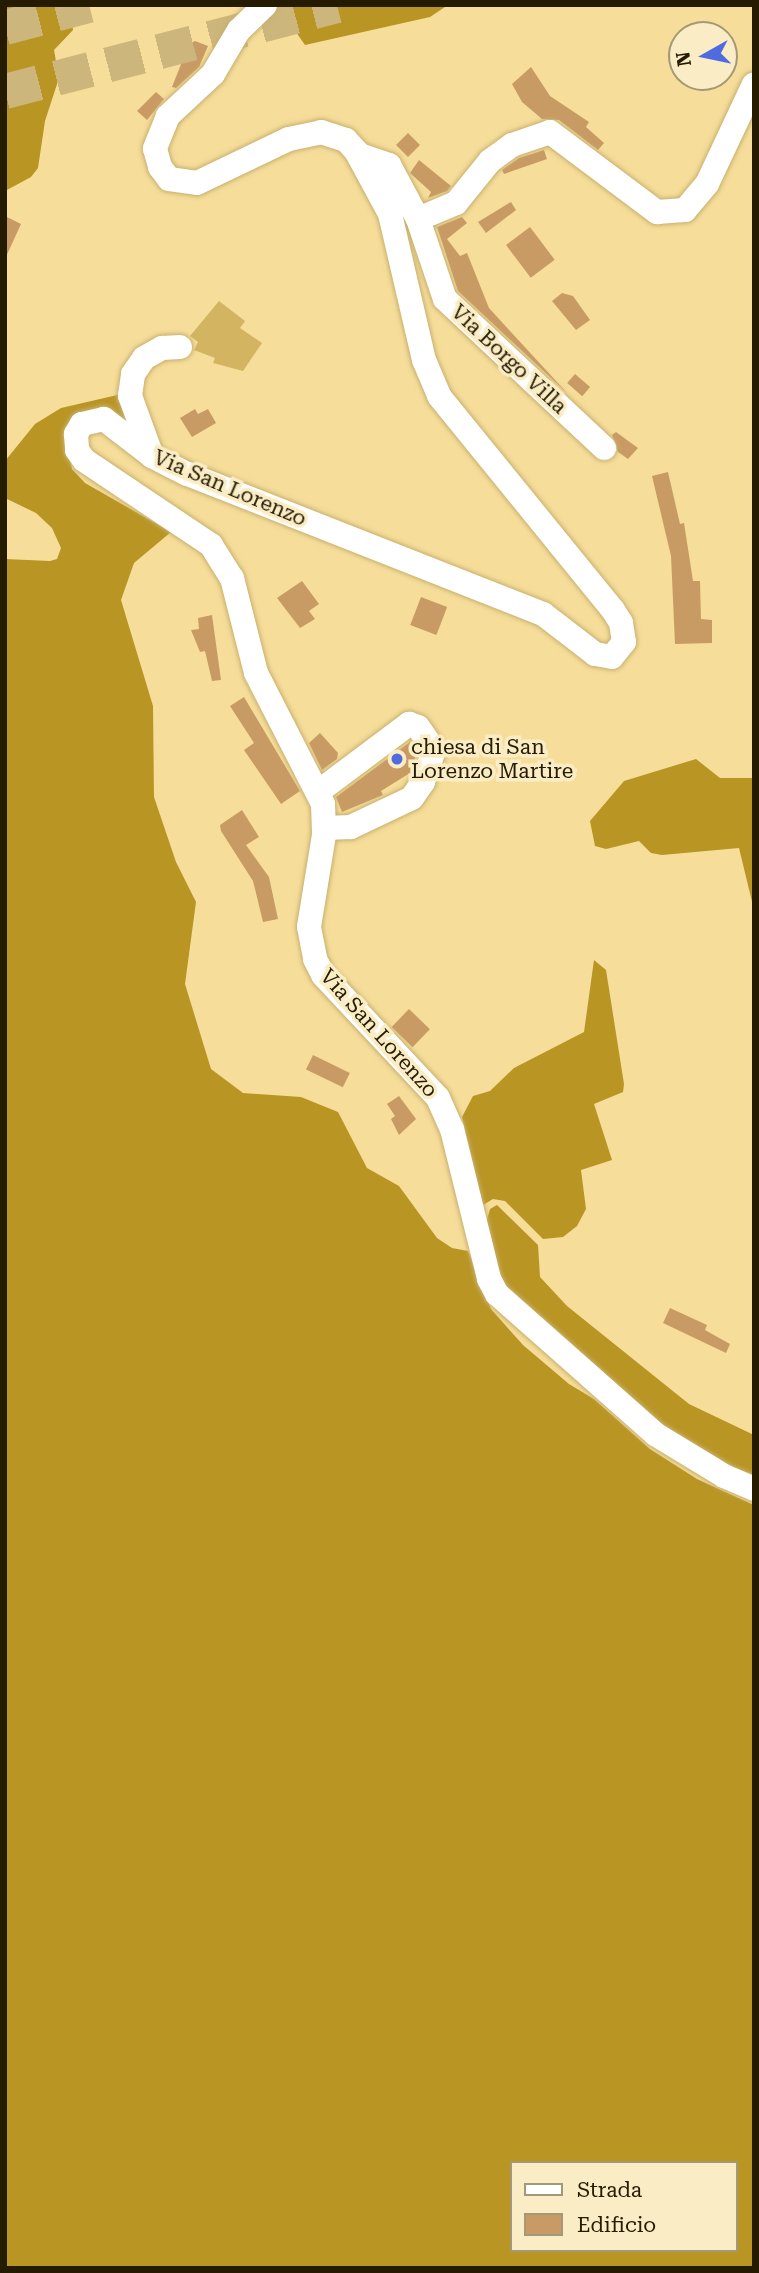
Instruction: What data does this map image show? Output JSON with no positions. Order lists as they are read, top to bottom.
{
  "streets": {
    "street": ["Via Borgo Villa", "Via San Lorenzo"]
  },
  "crossings": [
    ["Via Borgo Villa", "Via San Lorenzo"]
  ],
  "places": ["chiesa di San Lorenzo Martire"],
  "legend": ["Strada", "Edificio"],
  "north": "left"
}
